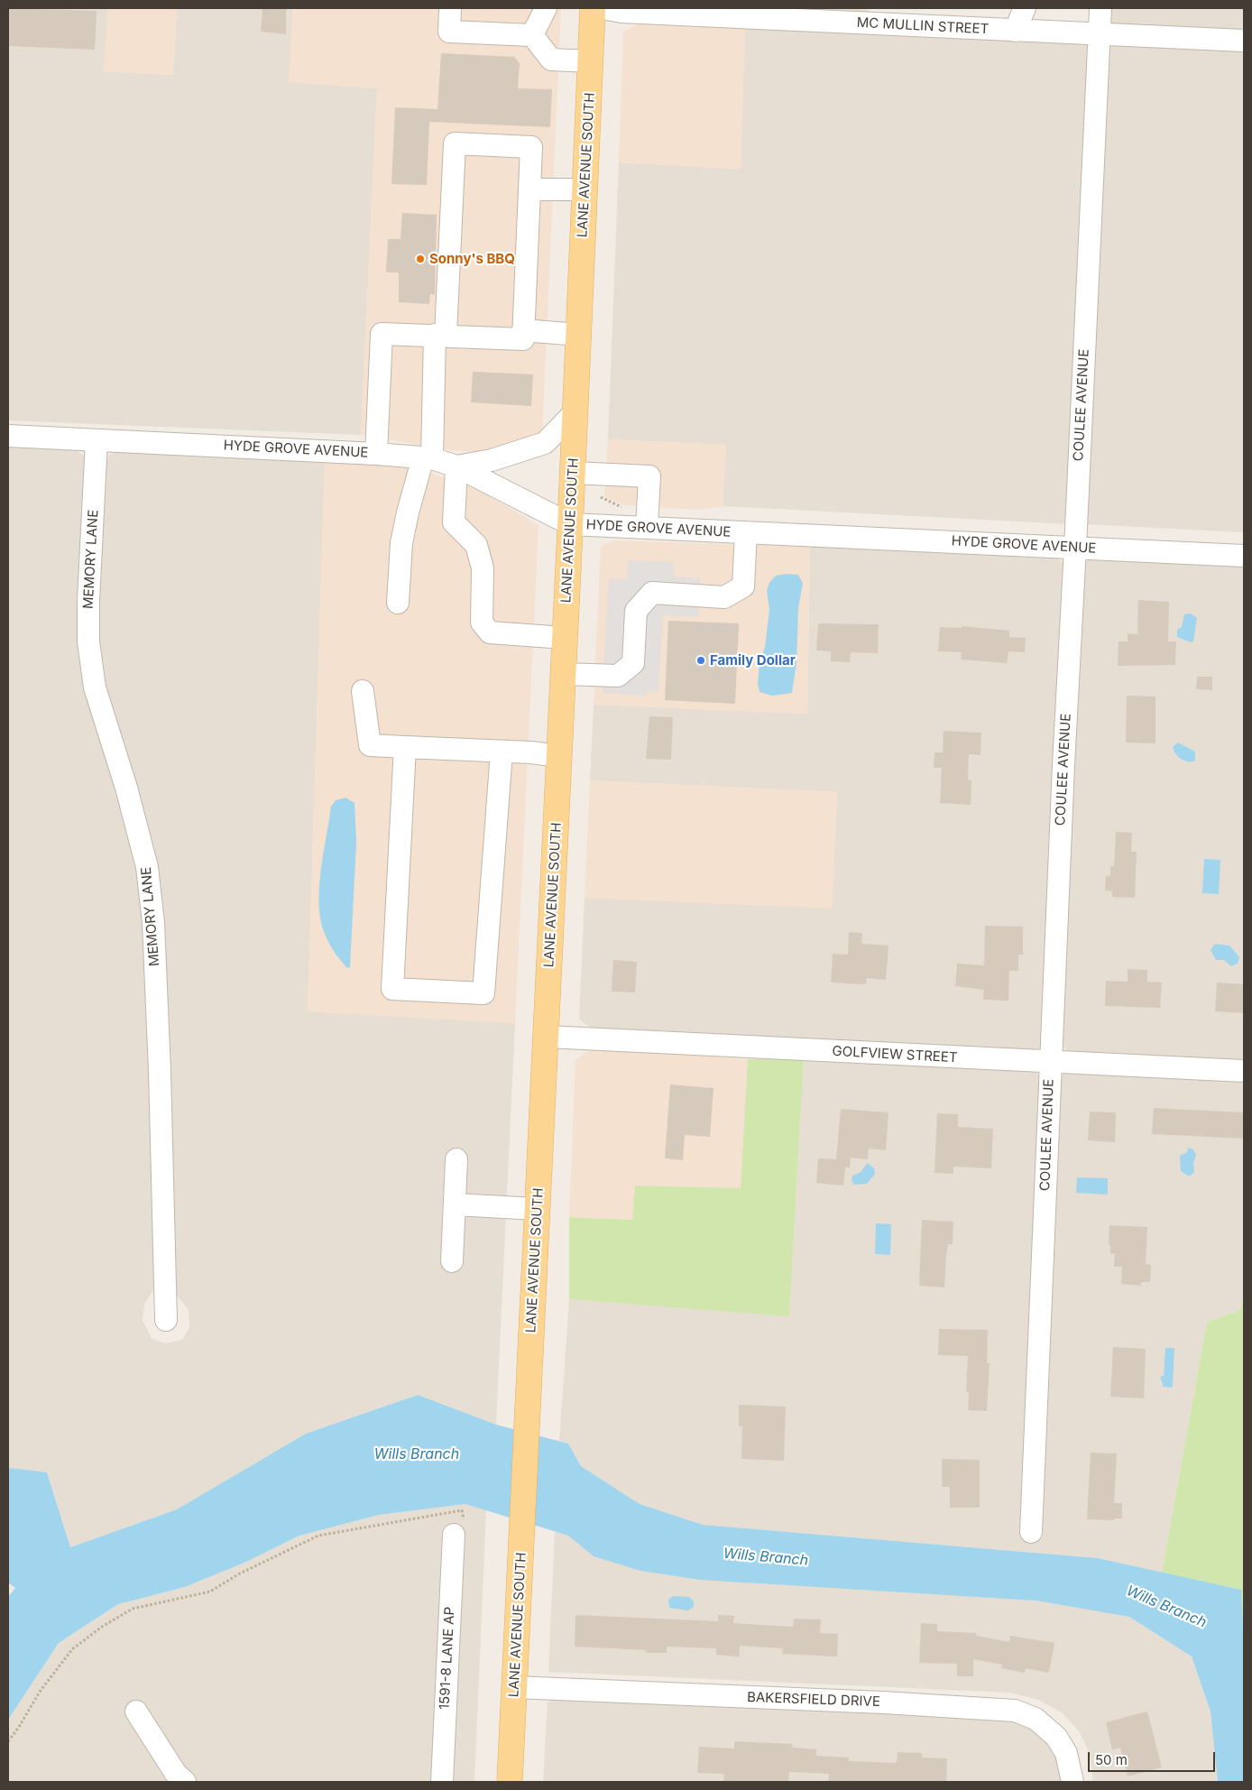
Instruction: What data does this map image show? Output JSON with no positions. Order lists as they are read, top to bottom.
{
  "streets": {
    "main road": ["LANE AVENUE SOUTH"],
    "street": [
      "MC MULLIN STREET",
      "COULEE AVENUE",
      "HYDE GROVE AVENUE",
      "MEMORY LANE",
      "GOLFVIEW STREET",
      "1591-8 LANE AP",
      "BAKERSFIELD DRIVE"
    ]
  },
  "crossings": [
    ["MC MULLIN STREET", "COULEE AVENUE"],
    ["LANE AVENUE SOUTH", "HYDE GROVE AVENUE"],
    ["LANE AVENUE SOUTH", "GOLFVIEW STREET"],
    ["LANE AVENUE SOUTH", "BAKERSFIELD DRIVE"],
    ["COULEE AVENUE", "HYDE GROVE AVENUE"],
    ["COULEE AVENUE", "GOLFVIEW STREET"],
    ["HYDE GROVE AVENUE", "MEMORY LANE"]
  ],
  "water": ["Wills Branch"],
  "places": ["Sonny's BBQ", "Family Dollar"],
  "scale_bar": "50 m"
}
